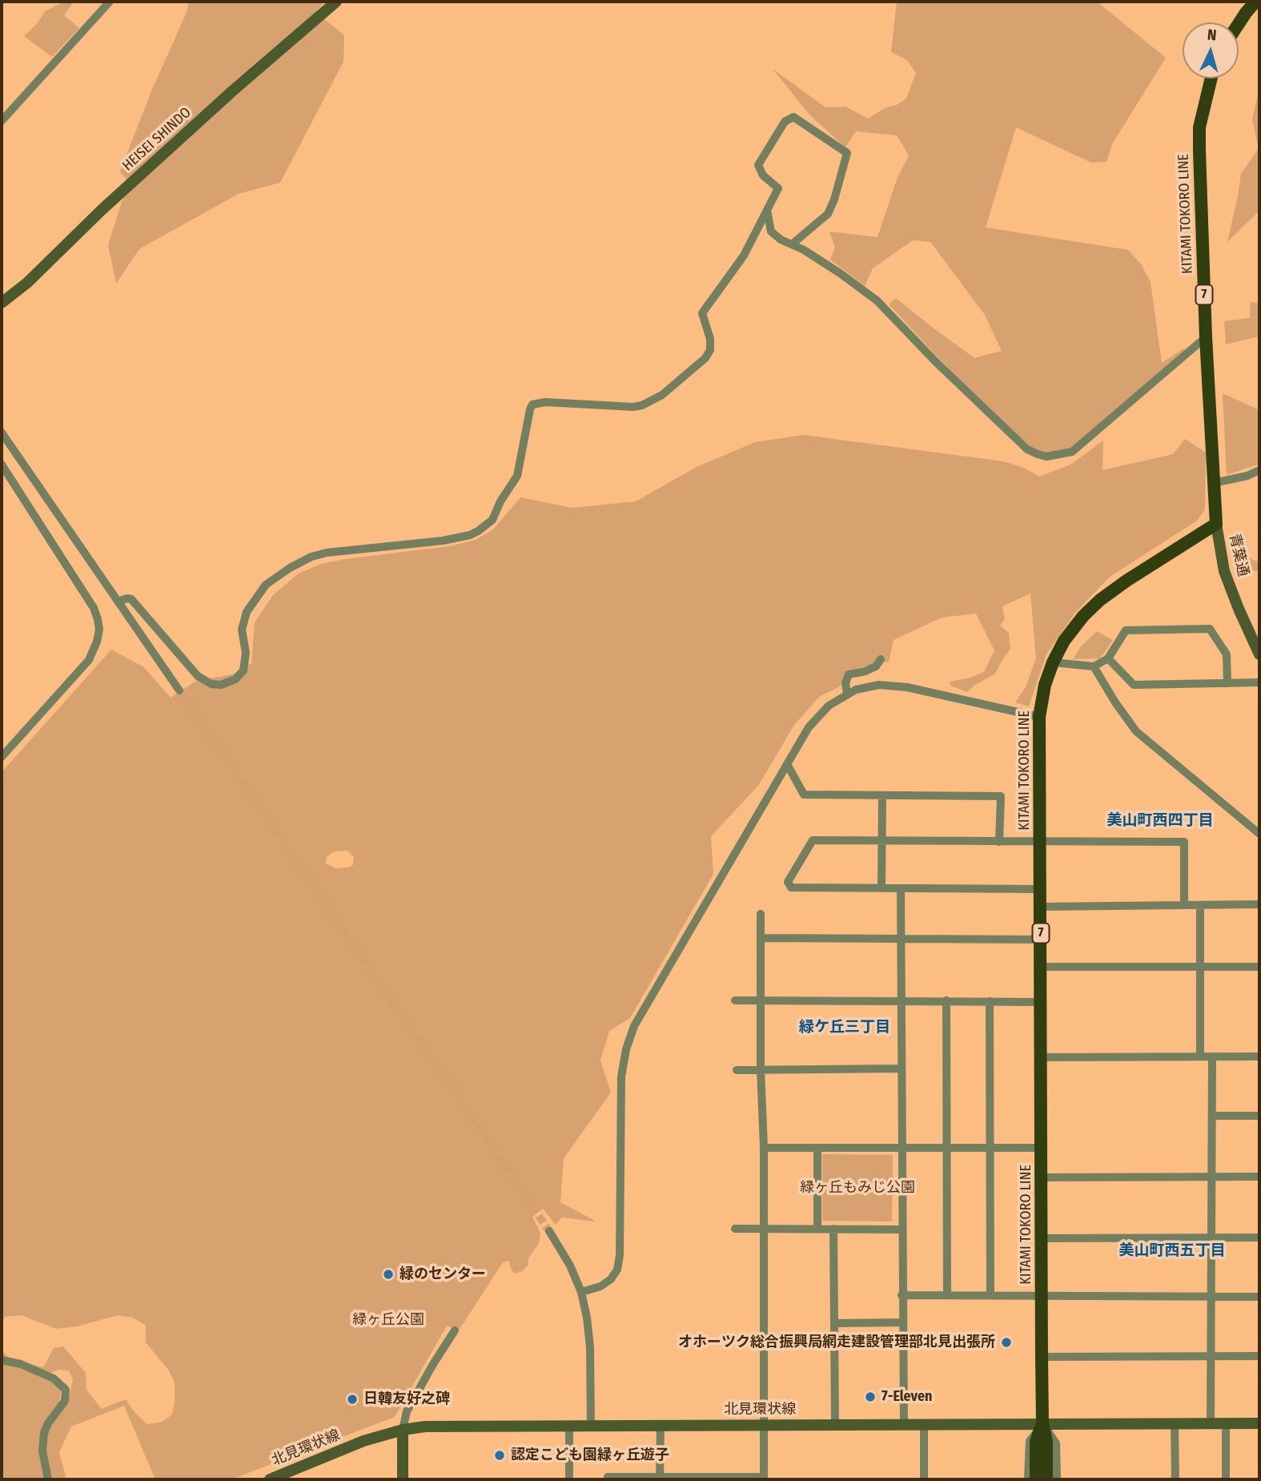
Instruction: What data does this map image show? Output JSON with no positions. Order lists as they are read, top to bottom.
{
  "streets": {
    "main road": [
      "HEISEI SHINDO",
      "KITAMI TOKORO LINE",
      "7",
      "青葉通",
      "北見環状線"
    ]
  },
  "crossings": [
    ["KITAMI TOKORO LINE", "青葉通"],
    ["KITAMI TOKORO LINE", "北見環状線"]
  ],
  "districts": ["美山町西四丁目", "緑ケ丘三丁目", "美山町西五丁目"],
  "parks": ["緑ヶ丘もみじ公園", "緑ヶ丘公園"],
  "places": [
    "緑のセンター",
    "オホーツク総合振興局網走建設管理部北見出張所",
    "7-Eleven",
    "日韓友好之碑",
    "認定こども園緑ヶ丘遊子"
  ],
  "north": "top"
}
